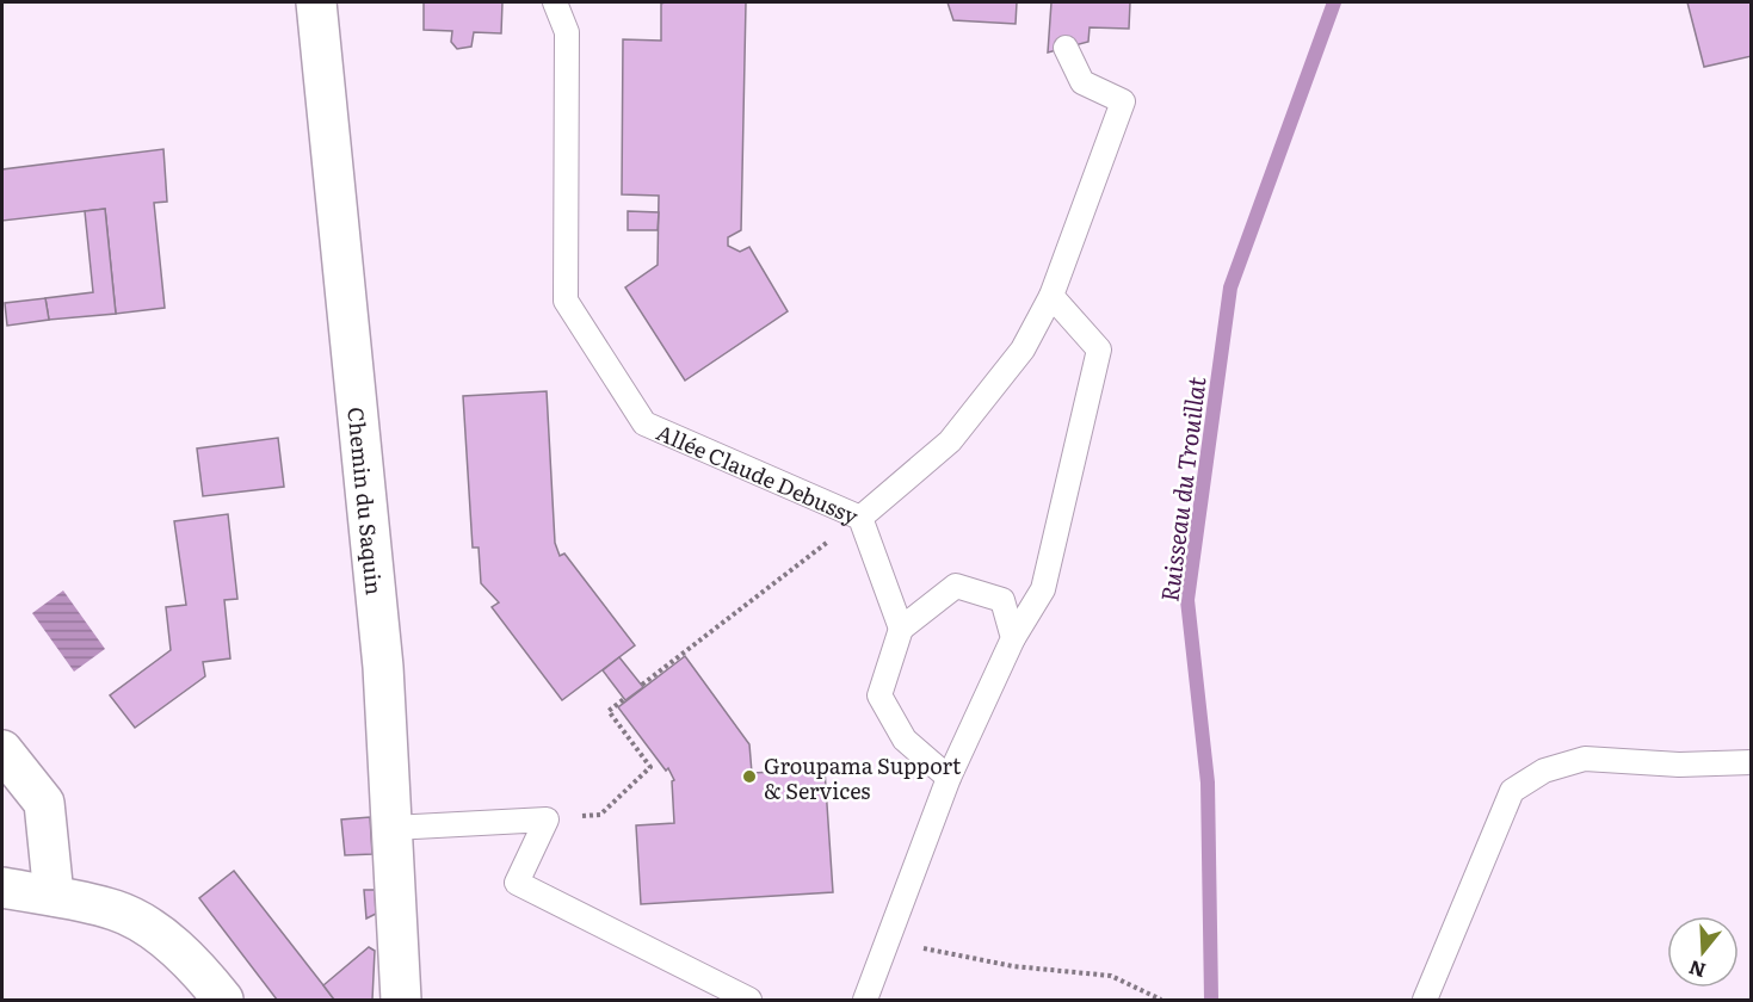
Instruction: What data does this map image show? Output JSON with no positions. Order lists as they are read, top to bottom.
{
  "streets": {
    "street": ["Chemin du Saquin"],
    "lane": ["Allée Claude Debussy"]
  },
  "water": ["Ruisseau du Trouillat"],
  "places": ["Groupama Support & Services"],
  "north": "bottom"
}
